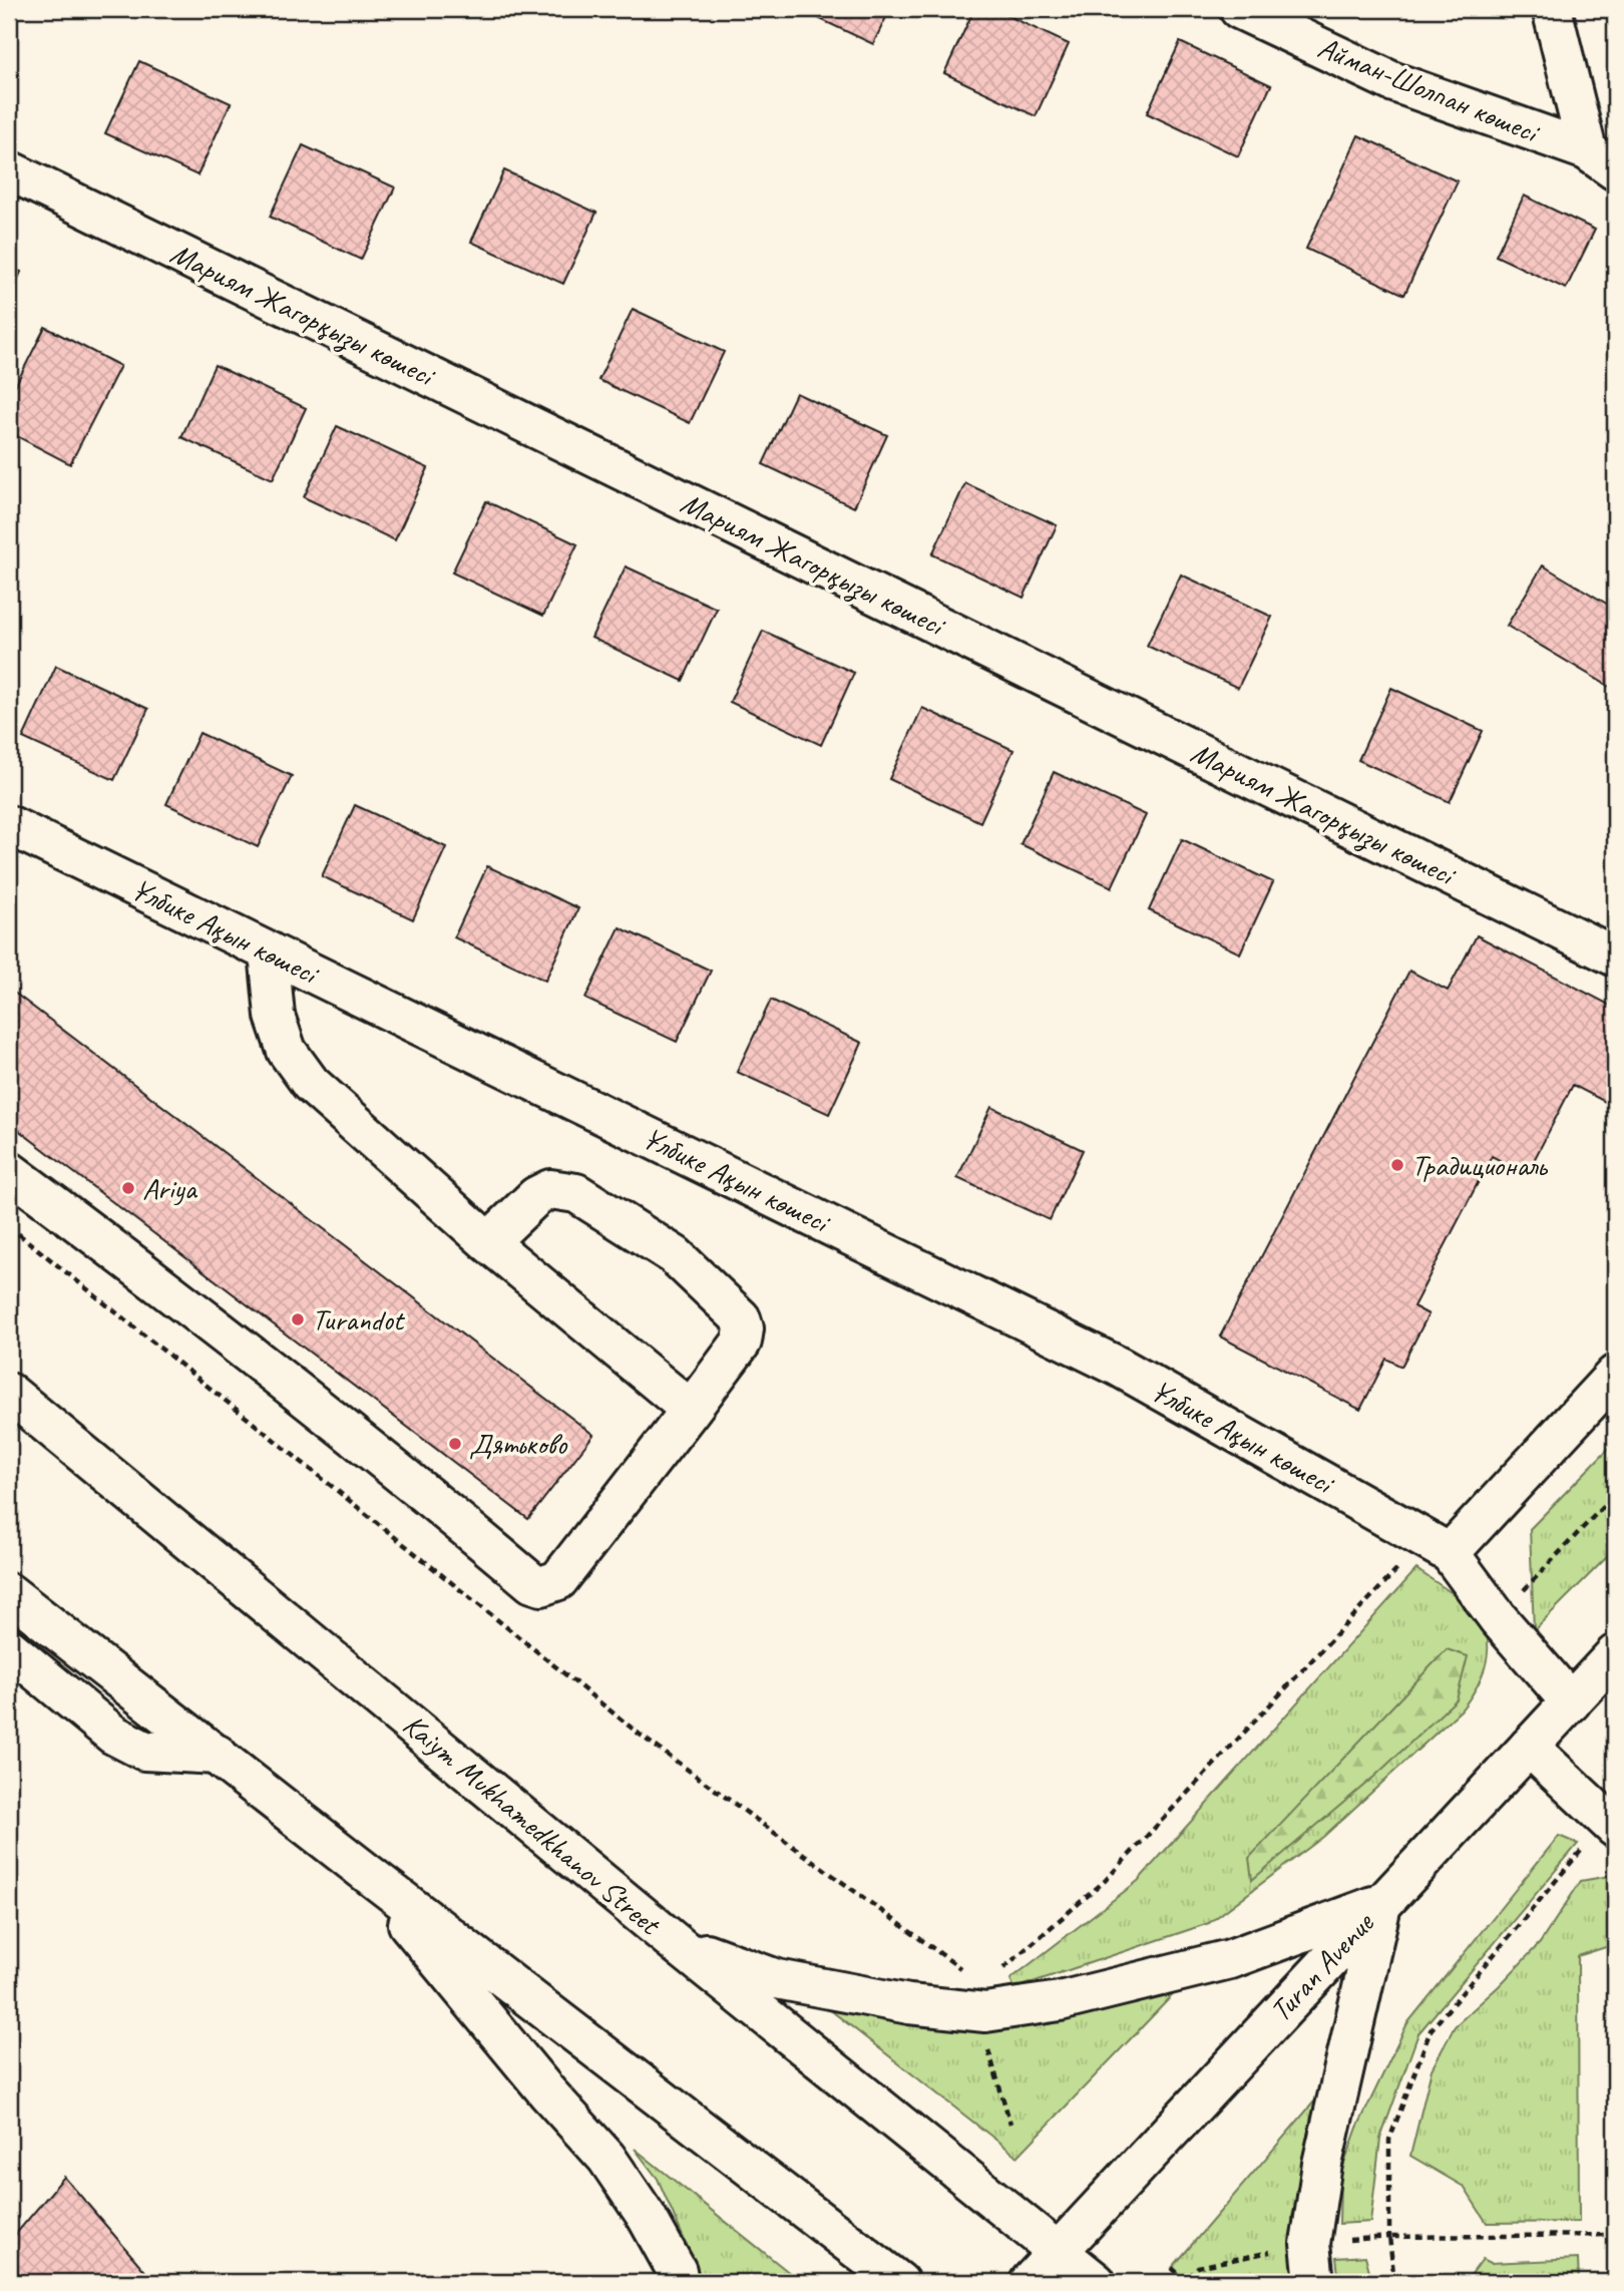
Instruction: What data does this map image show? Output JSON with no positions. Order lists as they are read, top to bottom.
{
  "streets": {
    "main road": [
      "Айман-Шолпан көшесі",
      "Мариям Жагорқызы көшесі",
      "Ұлбике Ақын көшесі",
      "Kaiym Mukhamedkhanov Street",
      "Turan Avenue"
    ]
  },
  "crossings": [
    ["Kaiym Mukhamedkhanov Street", "Turan Avenue"]
  ],
  "places": [
    "Традициональ",
    "Ariya",
    "Turandot",
    "Дятьково"
  ]
}
